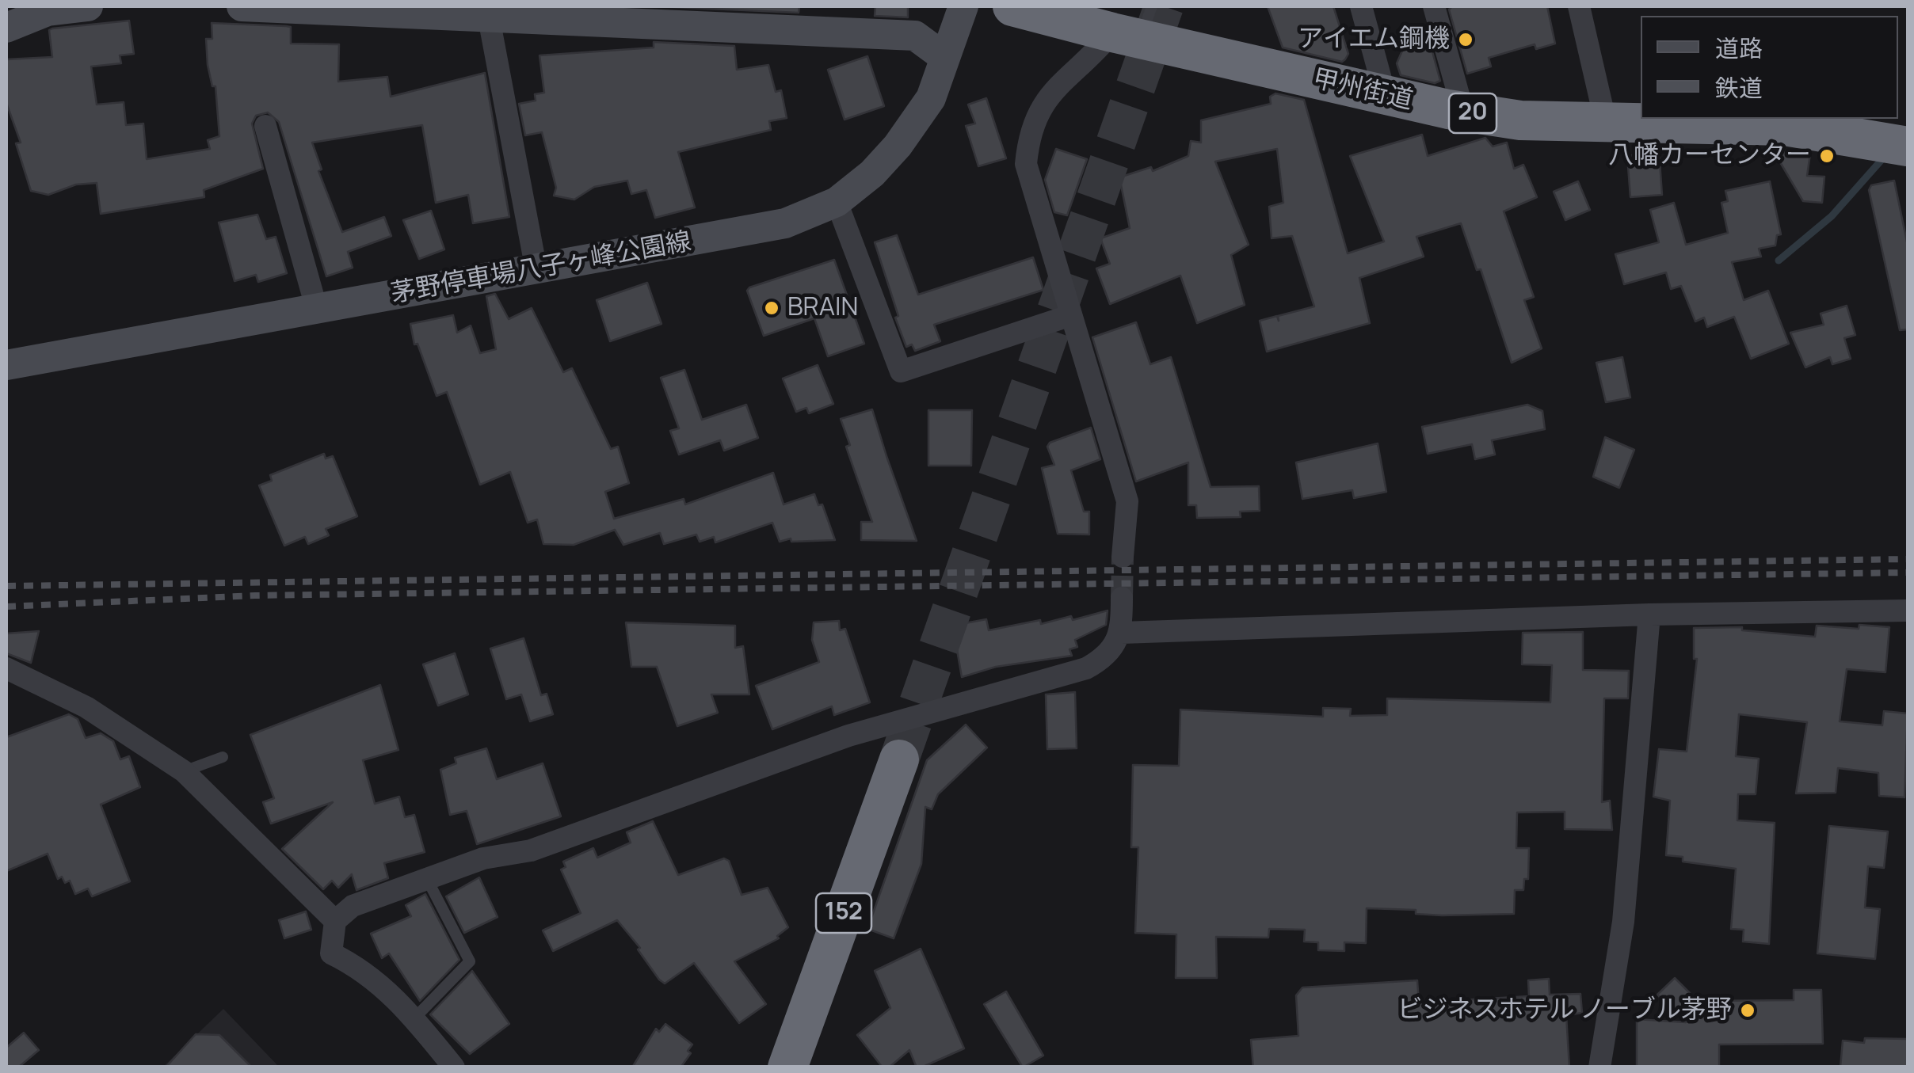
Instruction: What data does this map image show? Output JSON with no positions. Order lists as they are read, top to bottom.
{
  "streets": {
    "highway": ["甲州街道", "20", "152"],
    "main road": ["茅野停車場八子ヶ峰公園線"]
  },
  "places": [
    "アイエム鋼機",
    "八幡カーセンター",
    "BRAIN",
    "ビジネスホテル ノーブル茅野"
  ],
  "legend": ["道路", "鉄道"]
}
